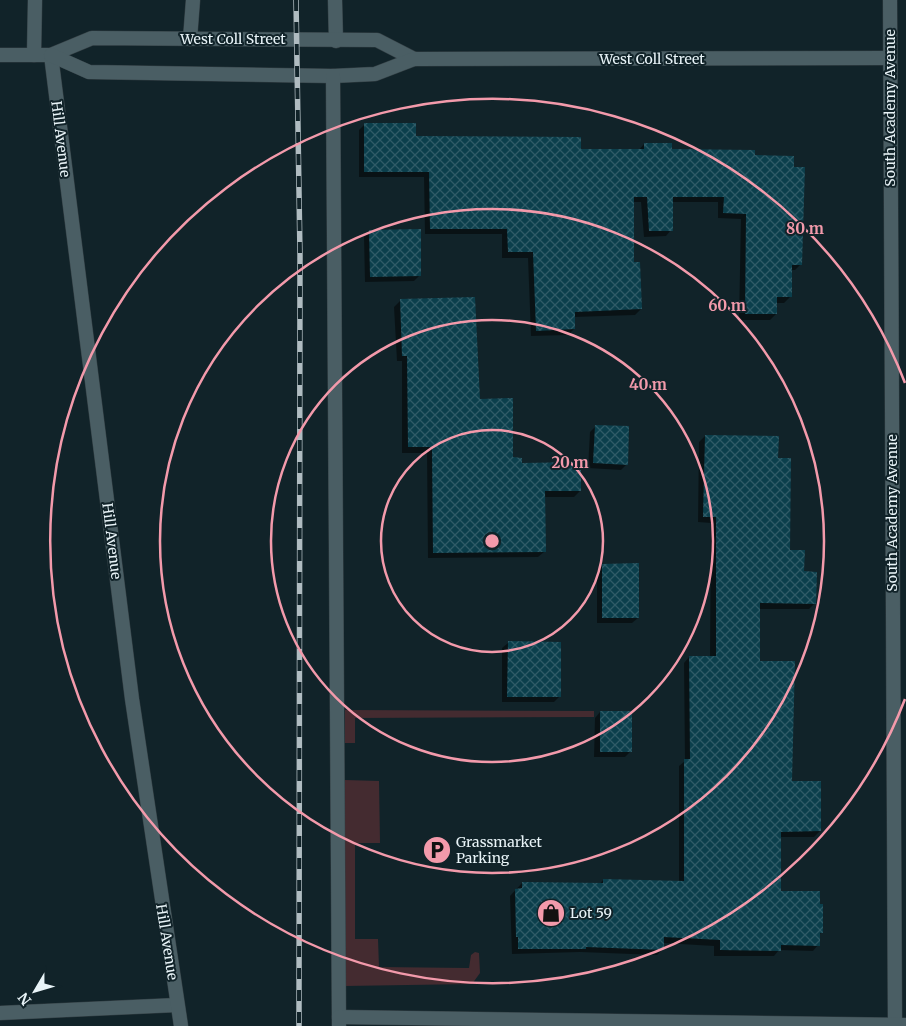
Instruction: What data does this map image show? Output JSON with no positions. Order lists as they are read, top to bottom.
{
  "streets": {
    "street": ["West Coll Street", "South Academy Avenue", "Hill Avenue"]
  },
  "crossings": [
    ["West Coll Street", "South Academy Avenue"],
    ["West Coll Street", "Hill Avenue"]
  ],
  "places": {
    "parking": ["Grassmarket Parking"],
    "shop": ["Lot 59"]
  },
  "north": "bottom left",
  "rings": [
    "80 m",
    "60 m",
    "40 m",
    "20 m"
  ]
}
